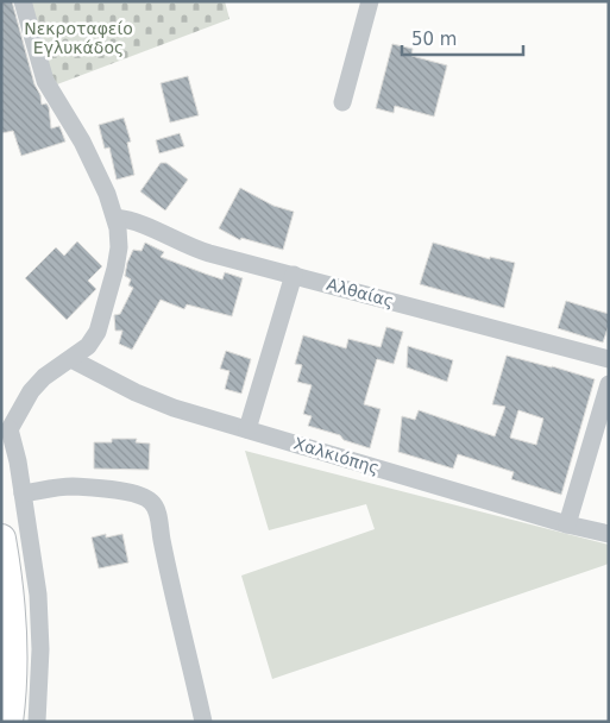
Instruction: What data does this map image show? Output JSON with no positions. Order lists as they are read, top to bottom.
{
  "streets": {
    "street": ["Αλθαίας", "Χαλκιόπης"]
  },
  "parks": ["Νεκροταφείο Εγλυκάδος"],
  "scale_bar": "50 m"
}
